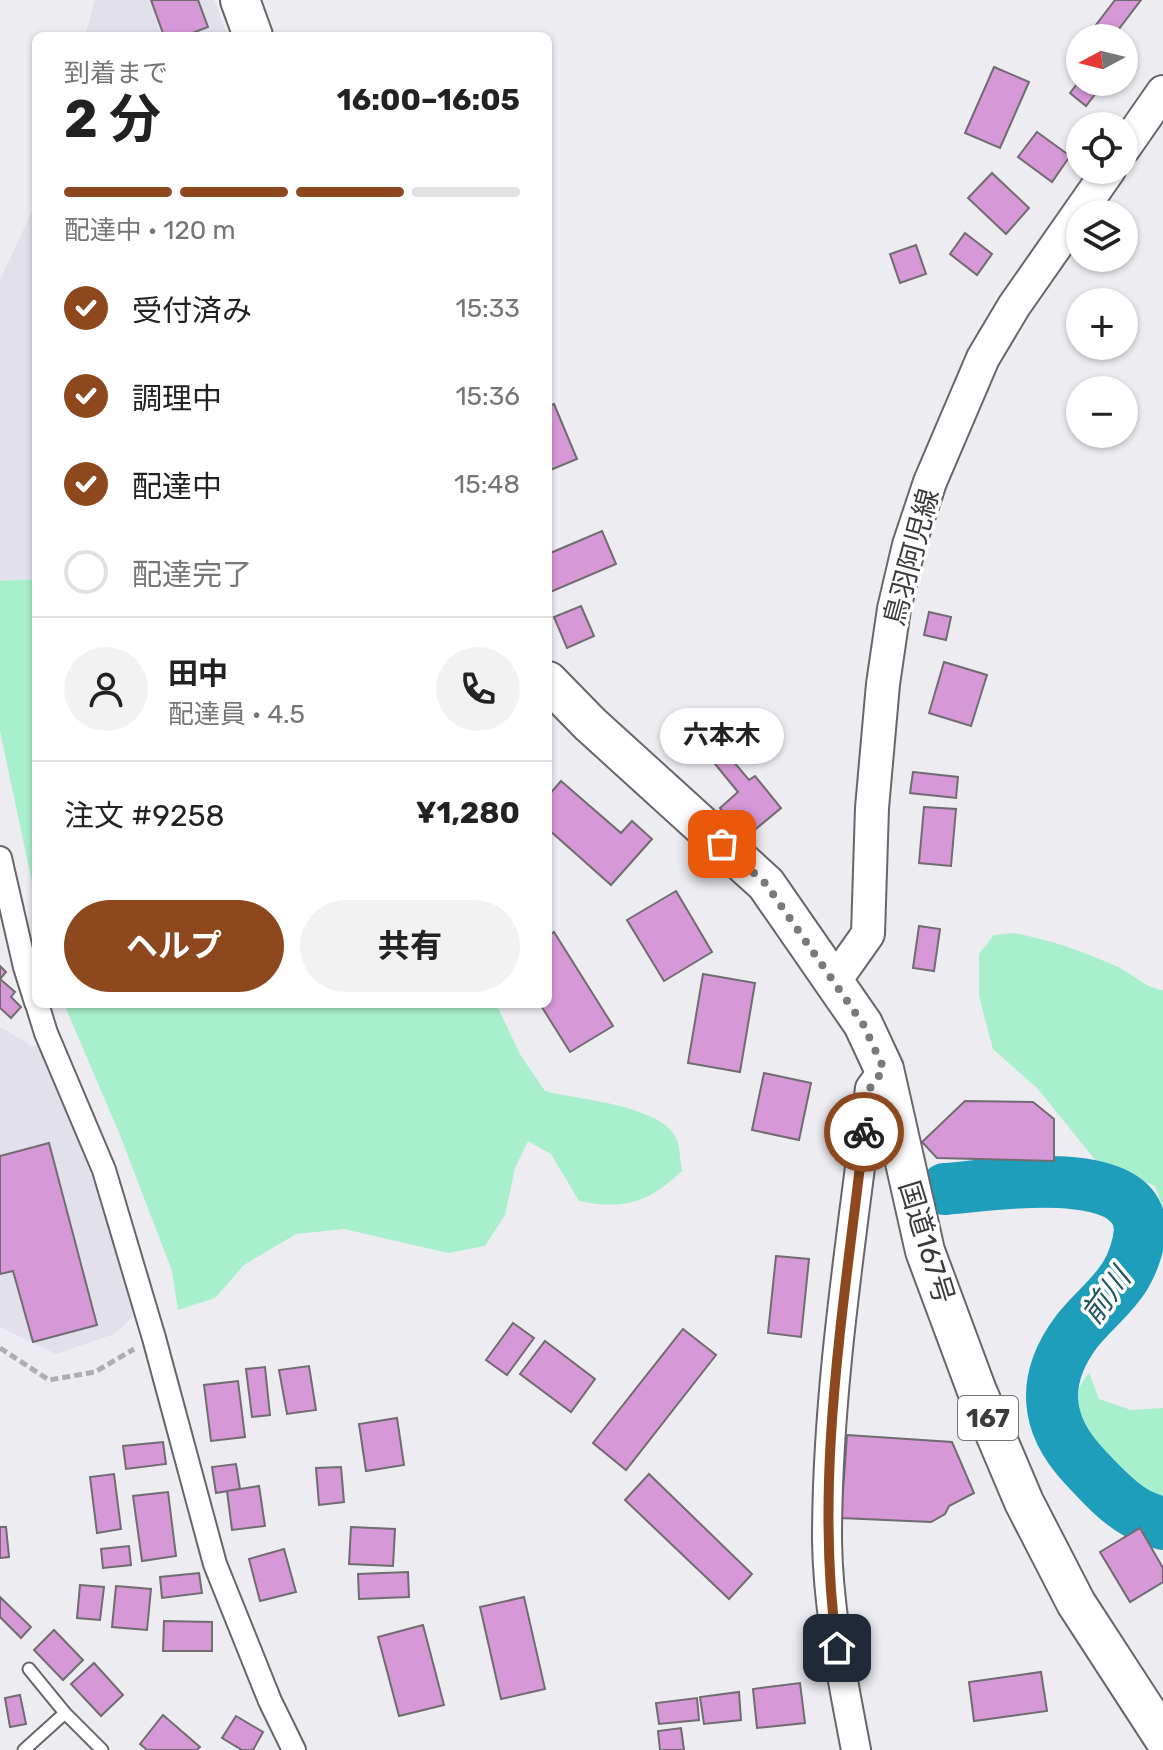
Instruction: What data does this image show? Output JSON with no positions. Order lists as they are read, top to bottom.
{
  "streets": {
    "highway": ["国道167号", "167"],
    "main road": ["鳥羽阿児線"]
  },
  "crossings": [
    ["鳥羽阿児線", "国道167号"]
  ],
  "water": ["前川"],
  "places": ["六本木"],
  "north": "left",
  "page": {
    "map_buttons": ["+", "−"],
    "heading": ["2 分", "到着まで", "16:00–16:05"],
    "panel": [
      "田中",
      "配達員 · 4.5",
      "注文 #9258",
      "¥1,280"
    ],
    "bar": "配達中 · 120 m",
    "list": [
      ["受付済み", "15:33"],
      ["調理中", "15:36"],
      ["配達中", "15:48"],
      "配達完了"
    ],
    "bubble": "六本木",
    "buttons": ["ヘルプ", "共有"]
  }
}
